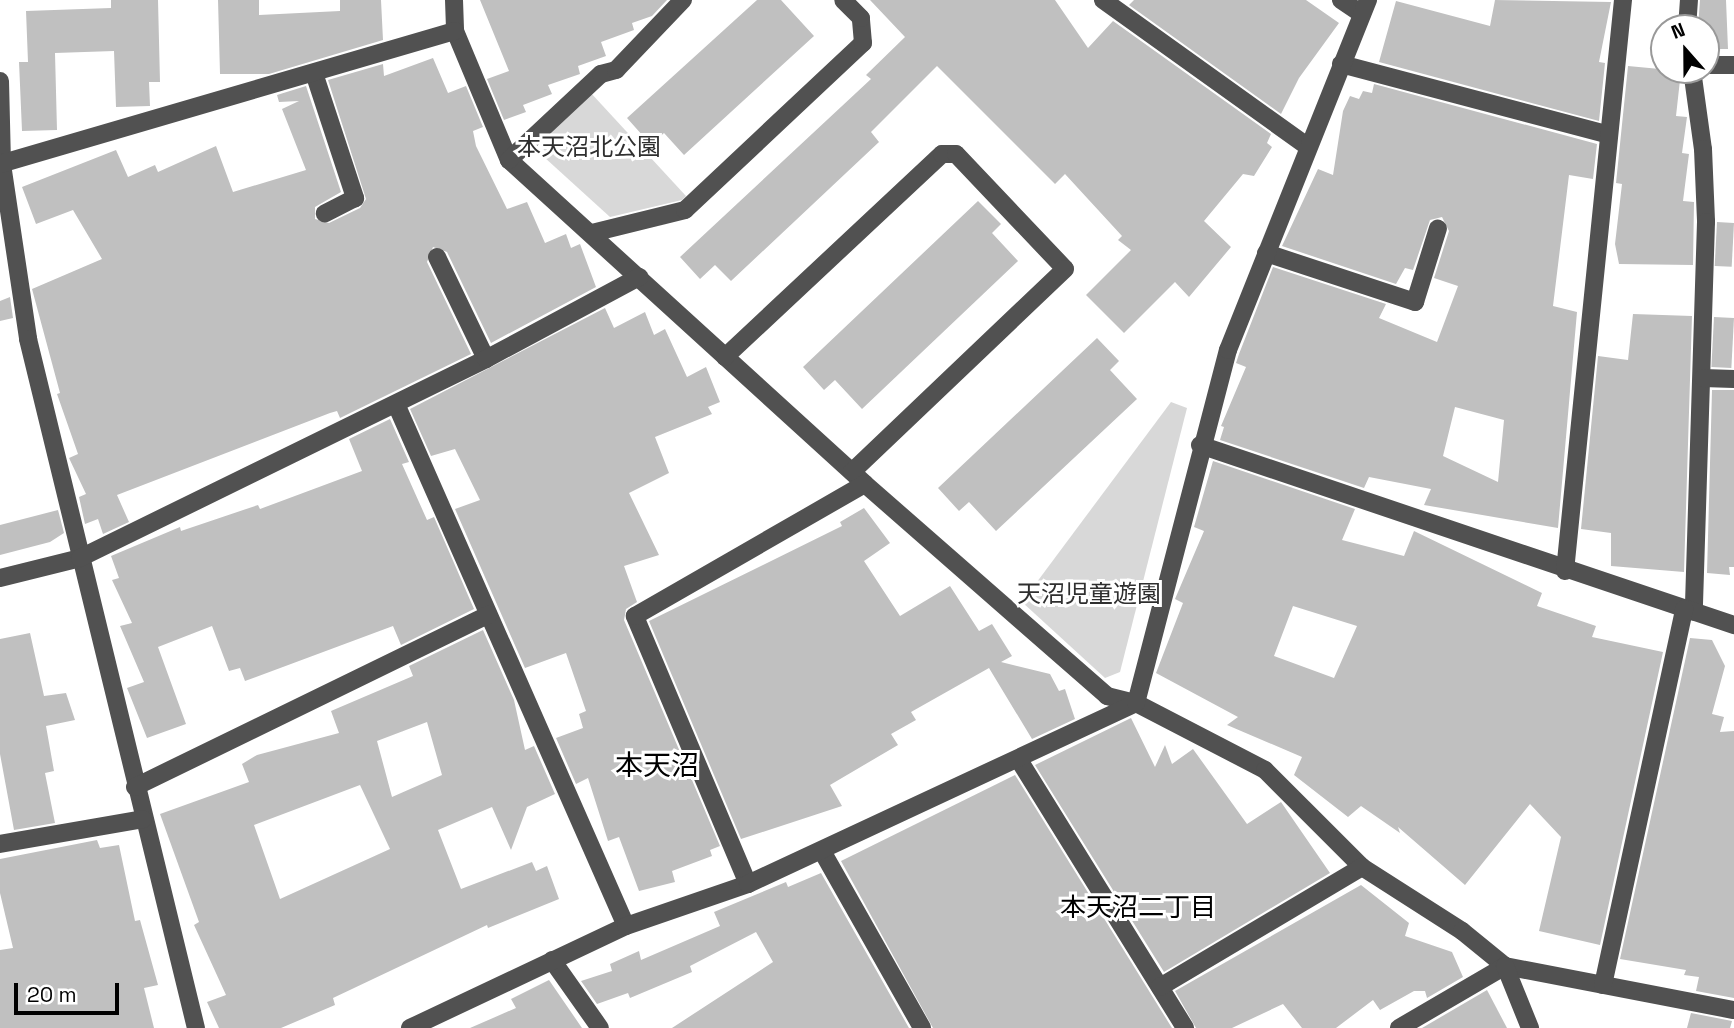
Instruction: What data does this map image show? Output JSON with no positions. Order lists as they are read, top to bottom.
{
  "districts": ["本天沼", "本天沼二丁目"],
  "parks": ["本天沼北公園", "天沼児童遊園"],
  "scale_bar": "20 m",
  "north": "top"
}
